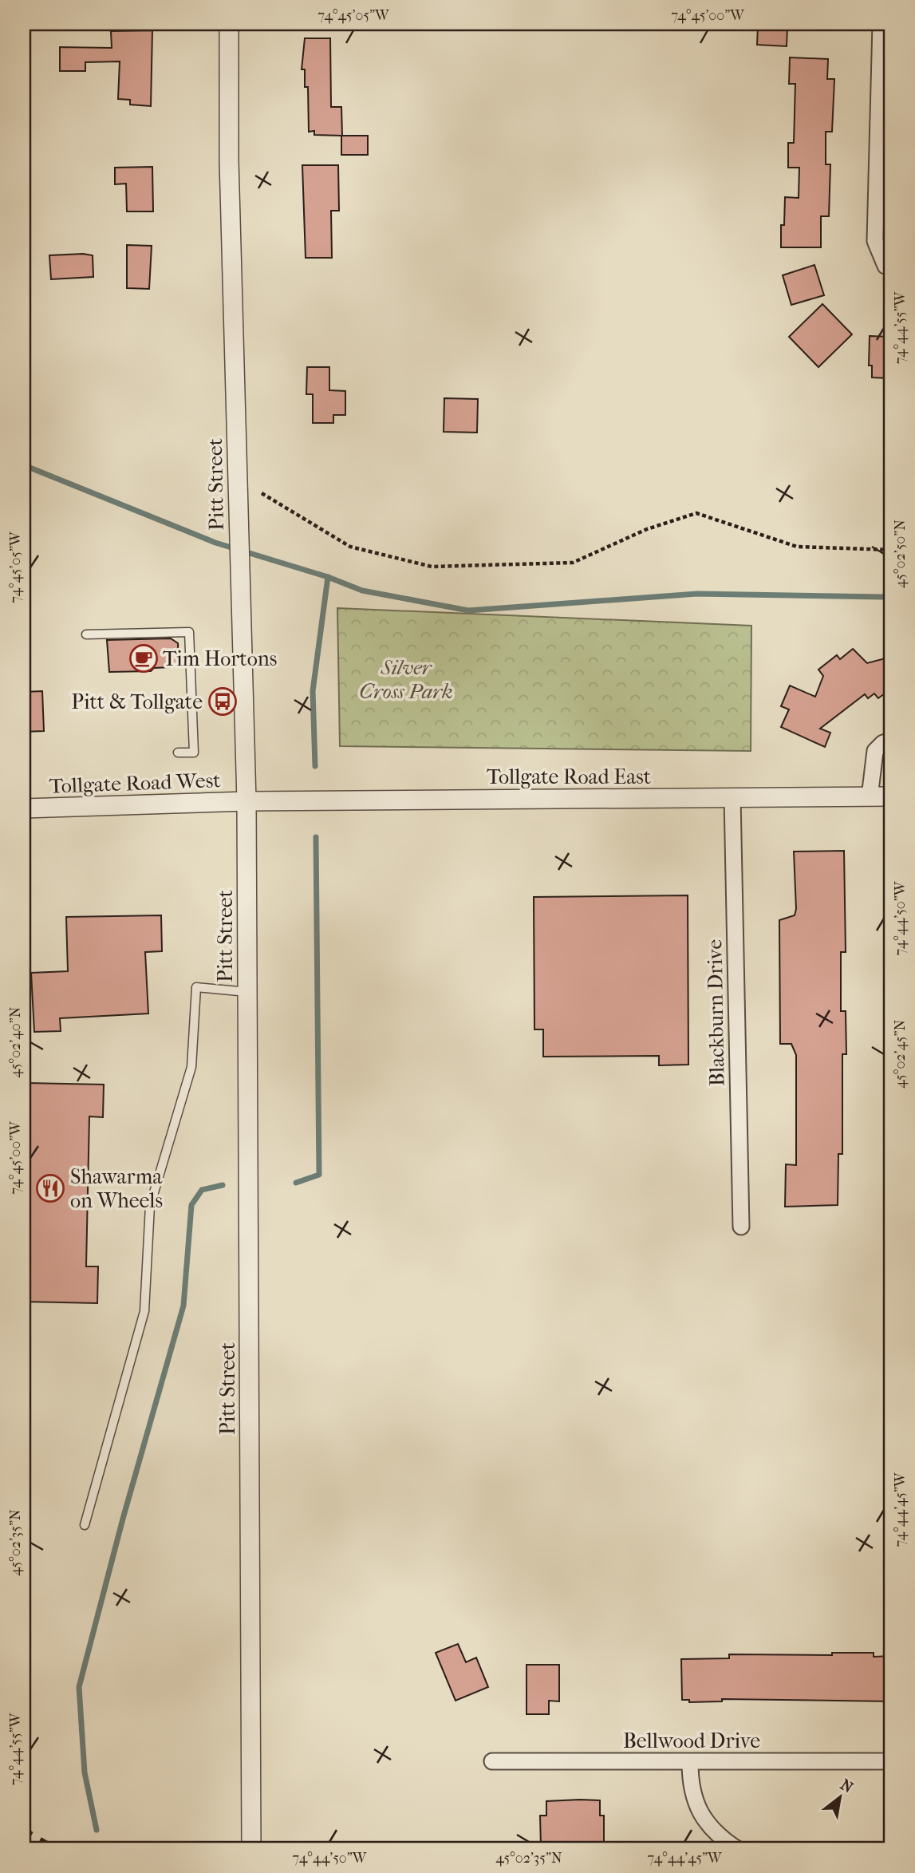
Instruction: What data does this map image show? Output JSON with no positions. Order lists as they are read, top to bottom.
{
  "streets": {
    "street": [
      "Pitt Street",
      "Tollgate Road East",
      "Tollgate Road West",
      "Blackburn Drive",
      "Bellwood Drive"
    ]
  },
  "crossings": [
    ["Pitt Street", "Tollgate Road East"],
    ["Pitt Street", "Tollgate Road West"],
    ["Tollgate Road East", "Tollgate Road West"],
    ["Tollgate Road East", "Blackburn Drive"]
  ],
  "parks": ["Silver Cross Park"],
  "places": {
    "cafe": ["Tim Hortons"],
    "bus stop": ["Pitt & Tollgate"],
    "restaurant": ["Shawarma on Wheels"]
  },
  "north": "top right",
  "coordinates": [
    "74°45'05\"W",
    "74°45'00\"W",
    "74°44'55\"W",
    "45°02'50\"N",
    "74°44'50\"W",
    "45°02'40\"N",
    "45°02'45\"N",
    "74°44'45\"W",
    "45°02'35\"N"
  ]
}
